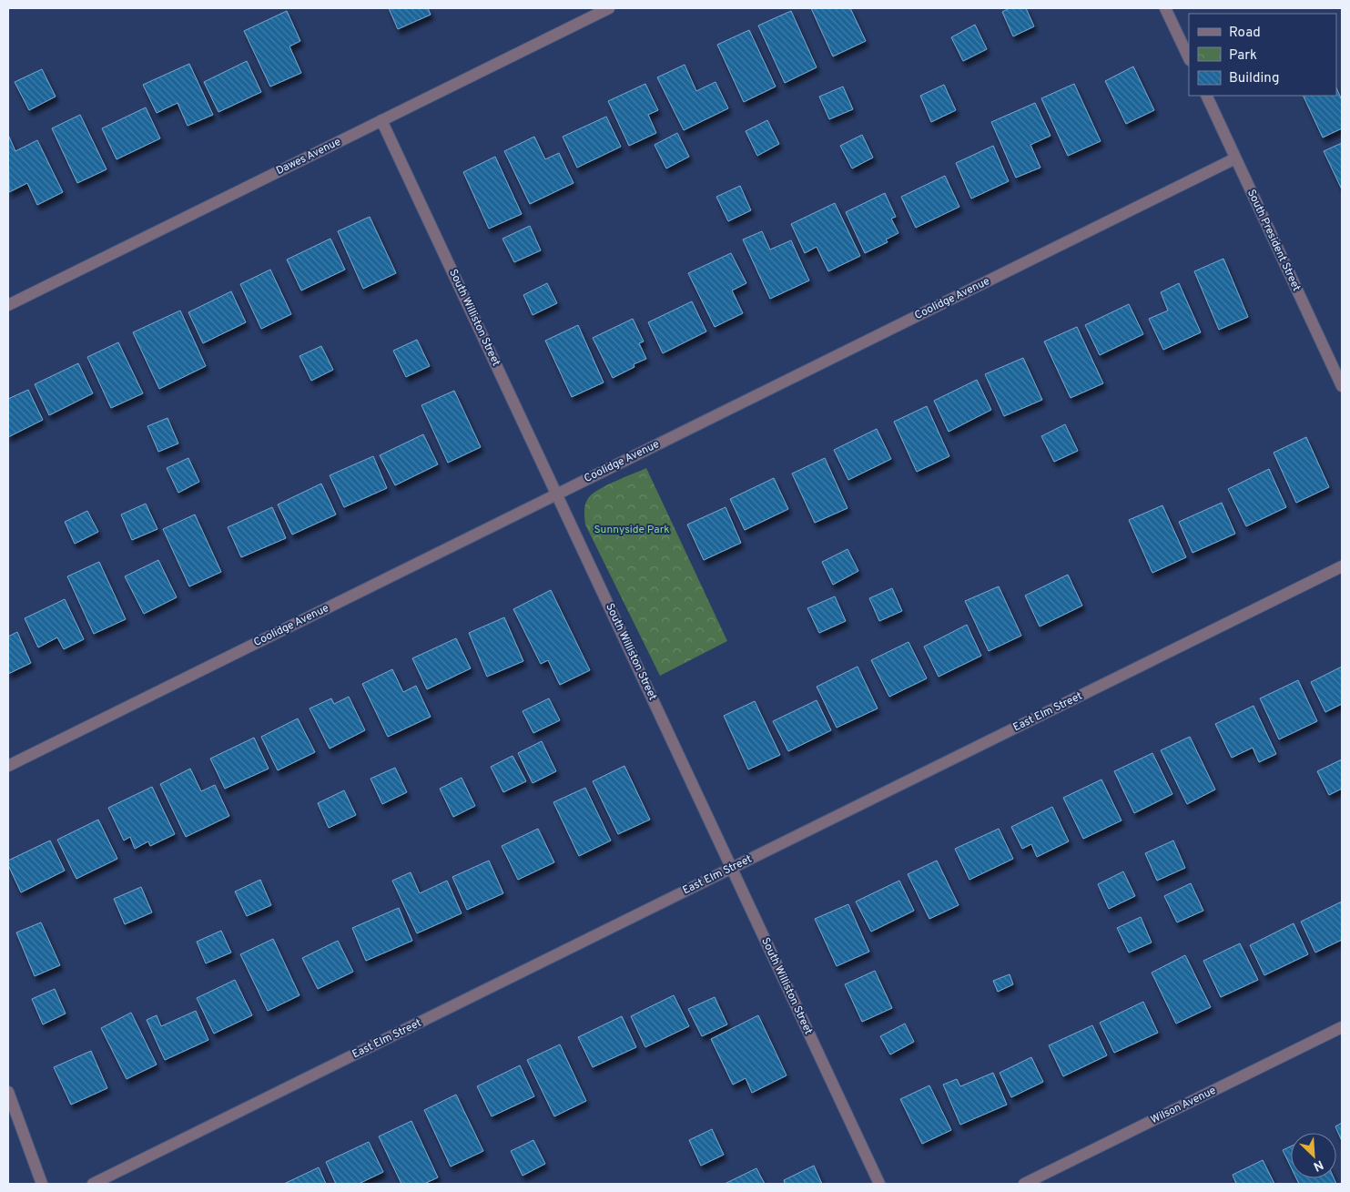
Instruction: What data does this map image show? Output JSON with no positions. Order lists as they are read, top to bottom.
{
  "streets": {
    "street": [
      "Dawes Avenue",
      "South President Street",
      "Coolidge Avenue",
      "South Williston Street",
      "East Elm Street",
      "Wilson Avenue"
    ]
  },
  "crossings": [
    ["Dawes Avenue", "South Williston Street"],
    ["South President Street", "Coolidge Avenue"],
    ["Coolidge Avenue", "South Williston Street"],
    ["South Williston Street", "East Elm Street"]
  ],
  "parks": ["Sunnyside Park"],
  "legend": ["Road", "Park", "Building"],
  "north": "bottom right"
}
